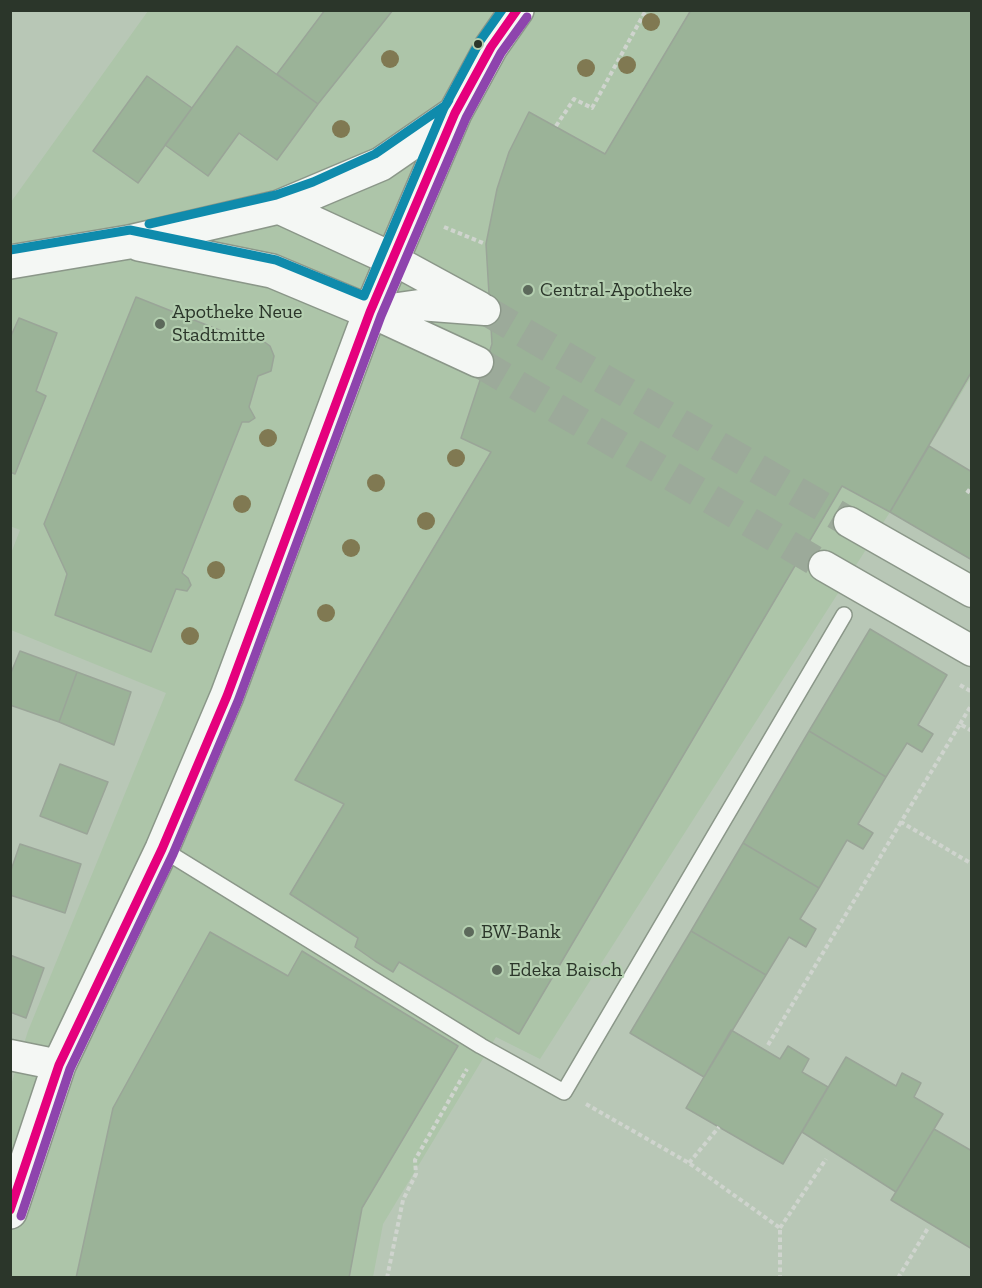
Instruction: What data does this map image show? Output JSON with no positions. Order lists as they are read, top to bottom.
{
  "places": [
    "Central-Apotheke",
    "Apotheke Neue Stadtmitte",
    "BW-Bank",
    "Edeka Baisch"
  ]
}
